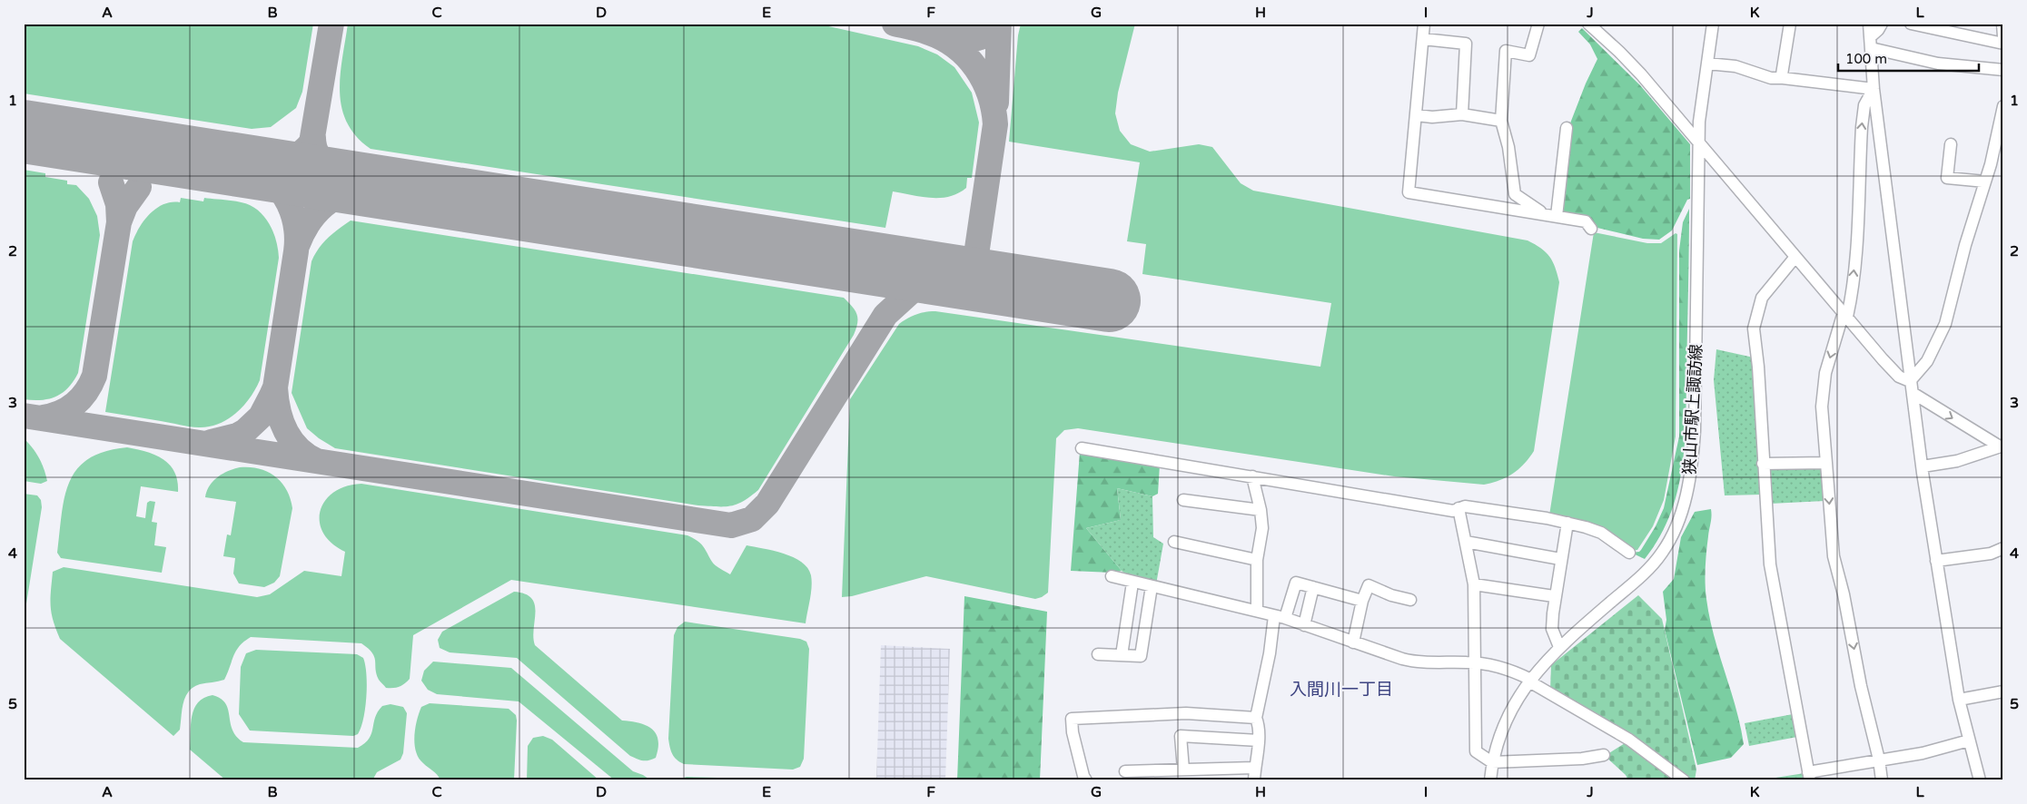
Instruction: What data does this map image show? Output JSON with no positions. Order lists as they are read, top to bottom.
{
  "streets": {
    "street": ["狭山市駅上諏訪線"]
  },
  "districts": ["入間川一丁目"],
  "scale_bar": "100 m",
  "grid": {
    "columns": [
      "A",
      "B",
      "C",
      "D",
      "E",
      "F",
      "G",
      "H",
      "I",
      "J",
      "K",
      "L"
    ],
    "rows": [
      "1",
      "2",
      "3",
      "4",
      "5"
    ]
  }
}
